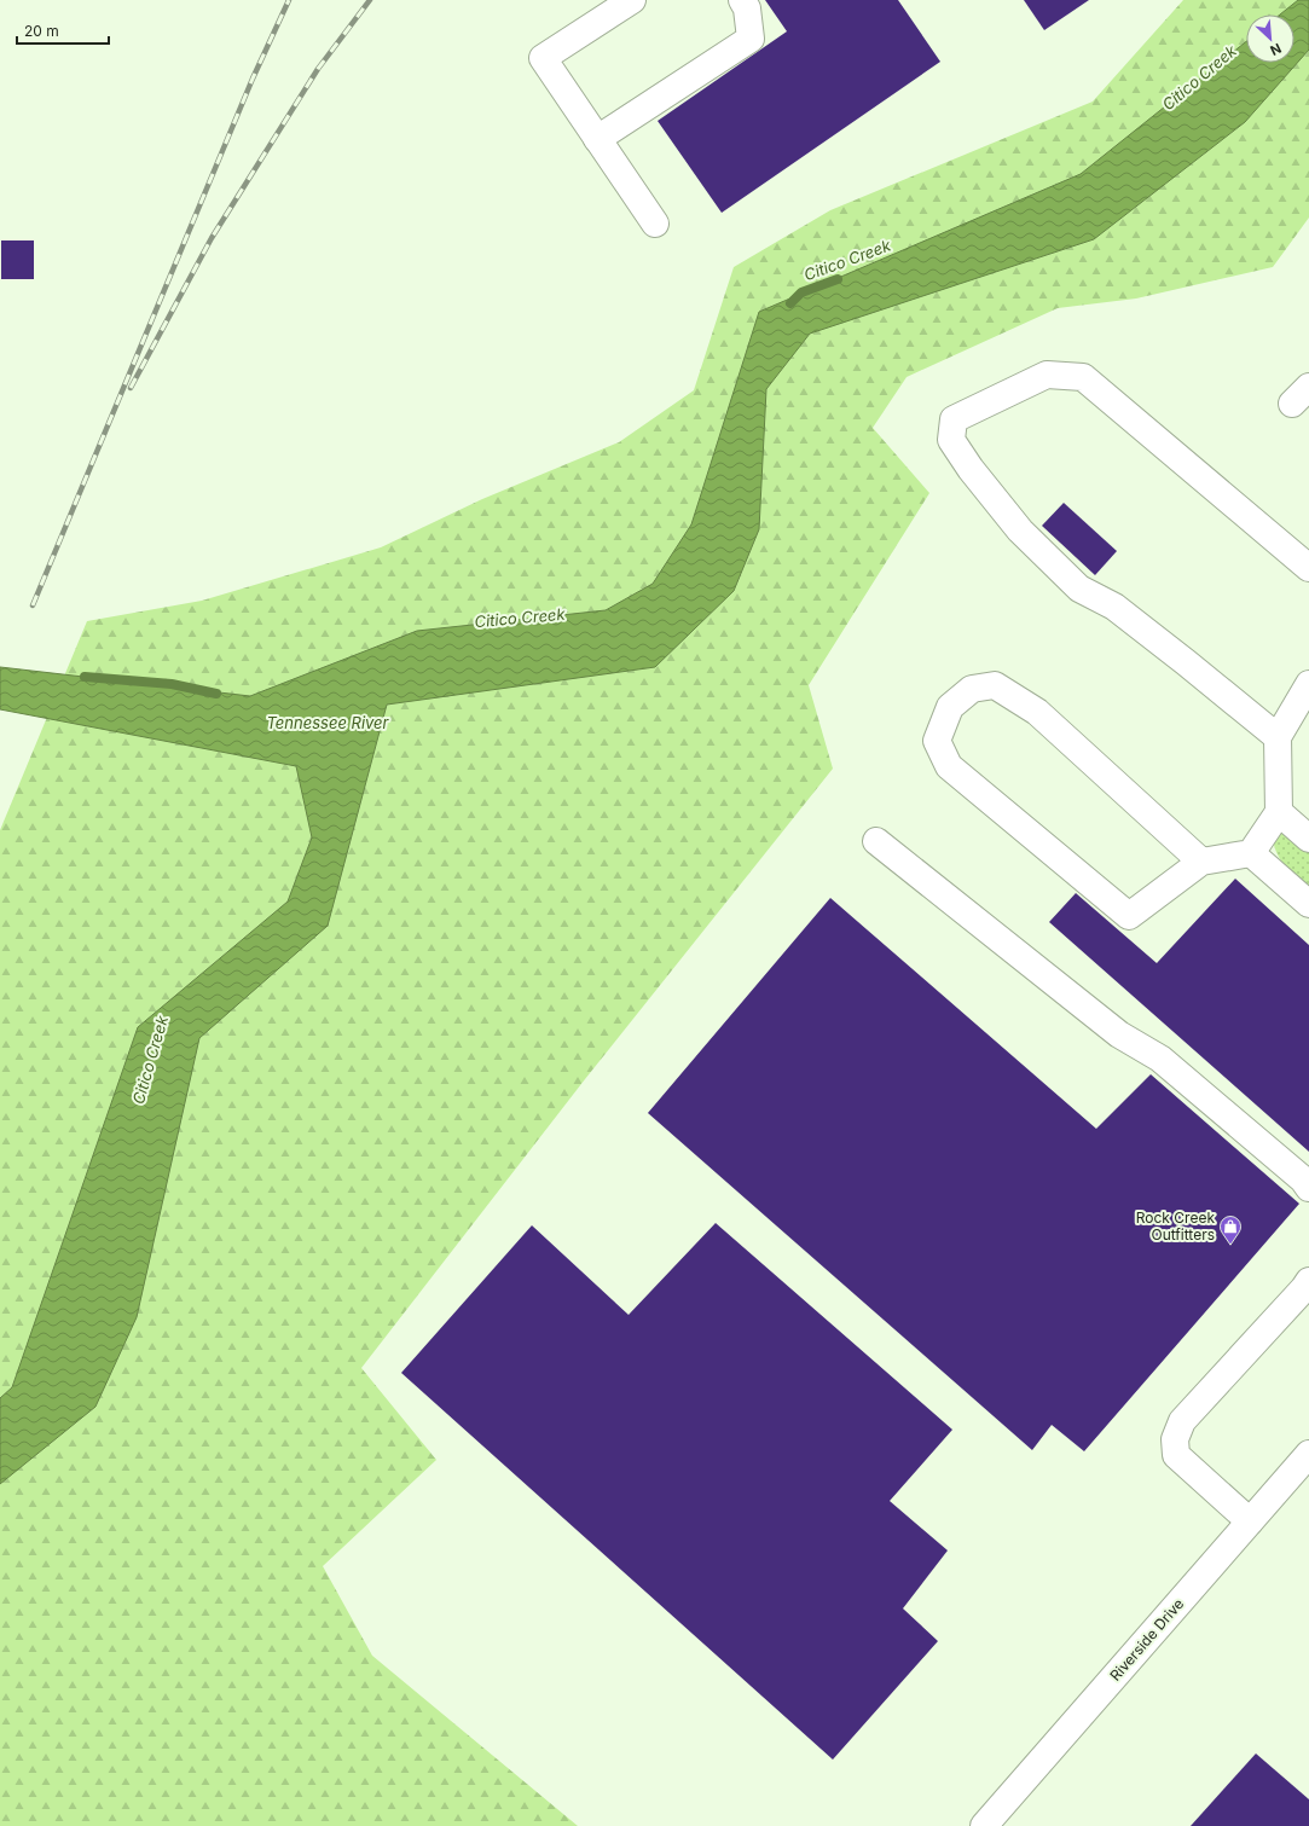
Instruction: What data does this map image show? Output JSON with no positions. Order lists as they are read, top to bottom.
{
  "streets": {
    "main road": ["Riverside Drive"]
  },
  "water": ["Citico Creek", "Tennessee River"],
  "places": {
    "shop": ["Rock Creek Outfitters"]
  },
  "scale_bar": "20 m",
  "north": "bottom right"
}
